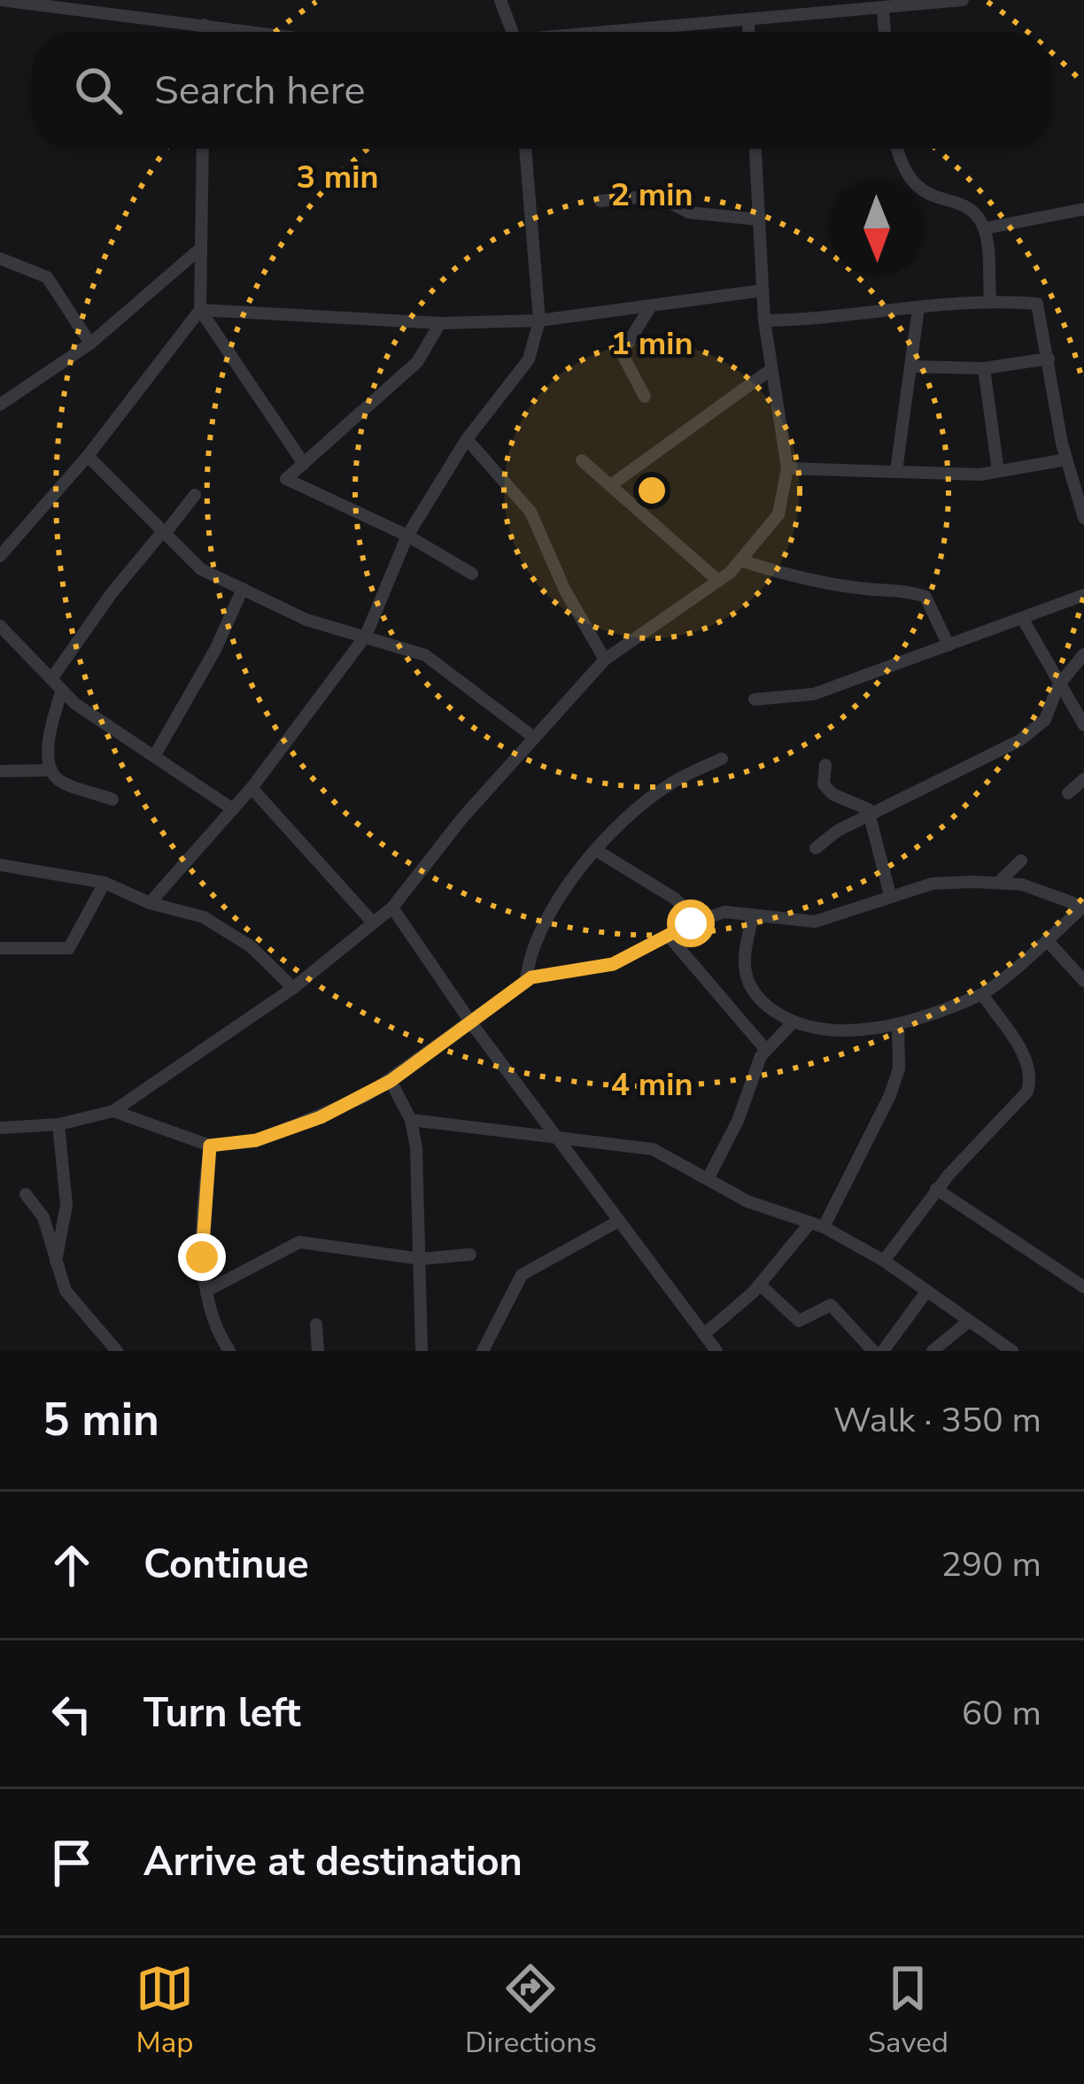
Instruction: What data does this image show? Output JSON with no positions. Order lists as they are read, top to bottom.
{
  "north": "bottom",
  "page": {
    "search": "Search here",
    "heading": ["5 min", "Walk · 350 m"],
    "list": [
      ["Continue", "290 m"],
      ["Turn left", "60 m"],
      "Arrive at destination"
    ],
    "nav": ["Map", "Directions", "Saved"]
  },
  "rings": [
    "3 min",
    "2 min",
    "1 min",
    "4 min"
  ]
}
